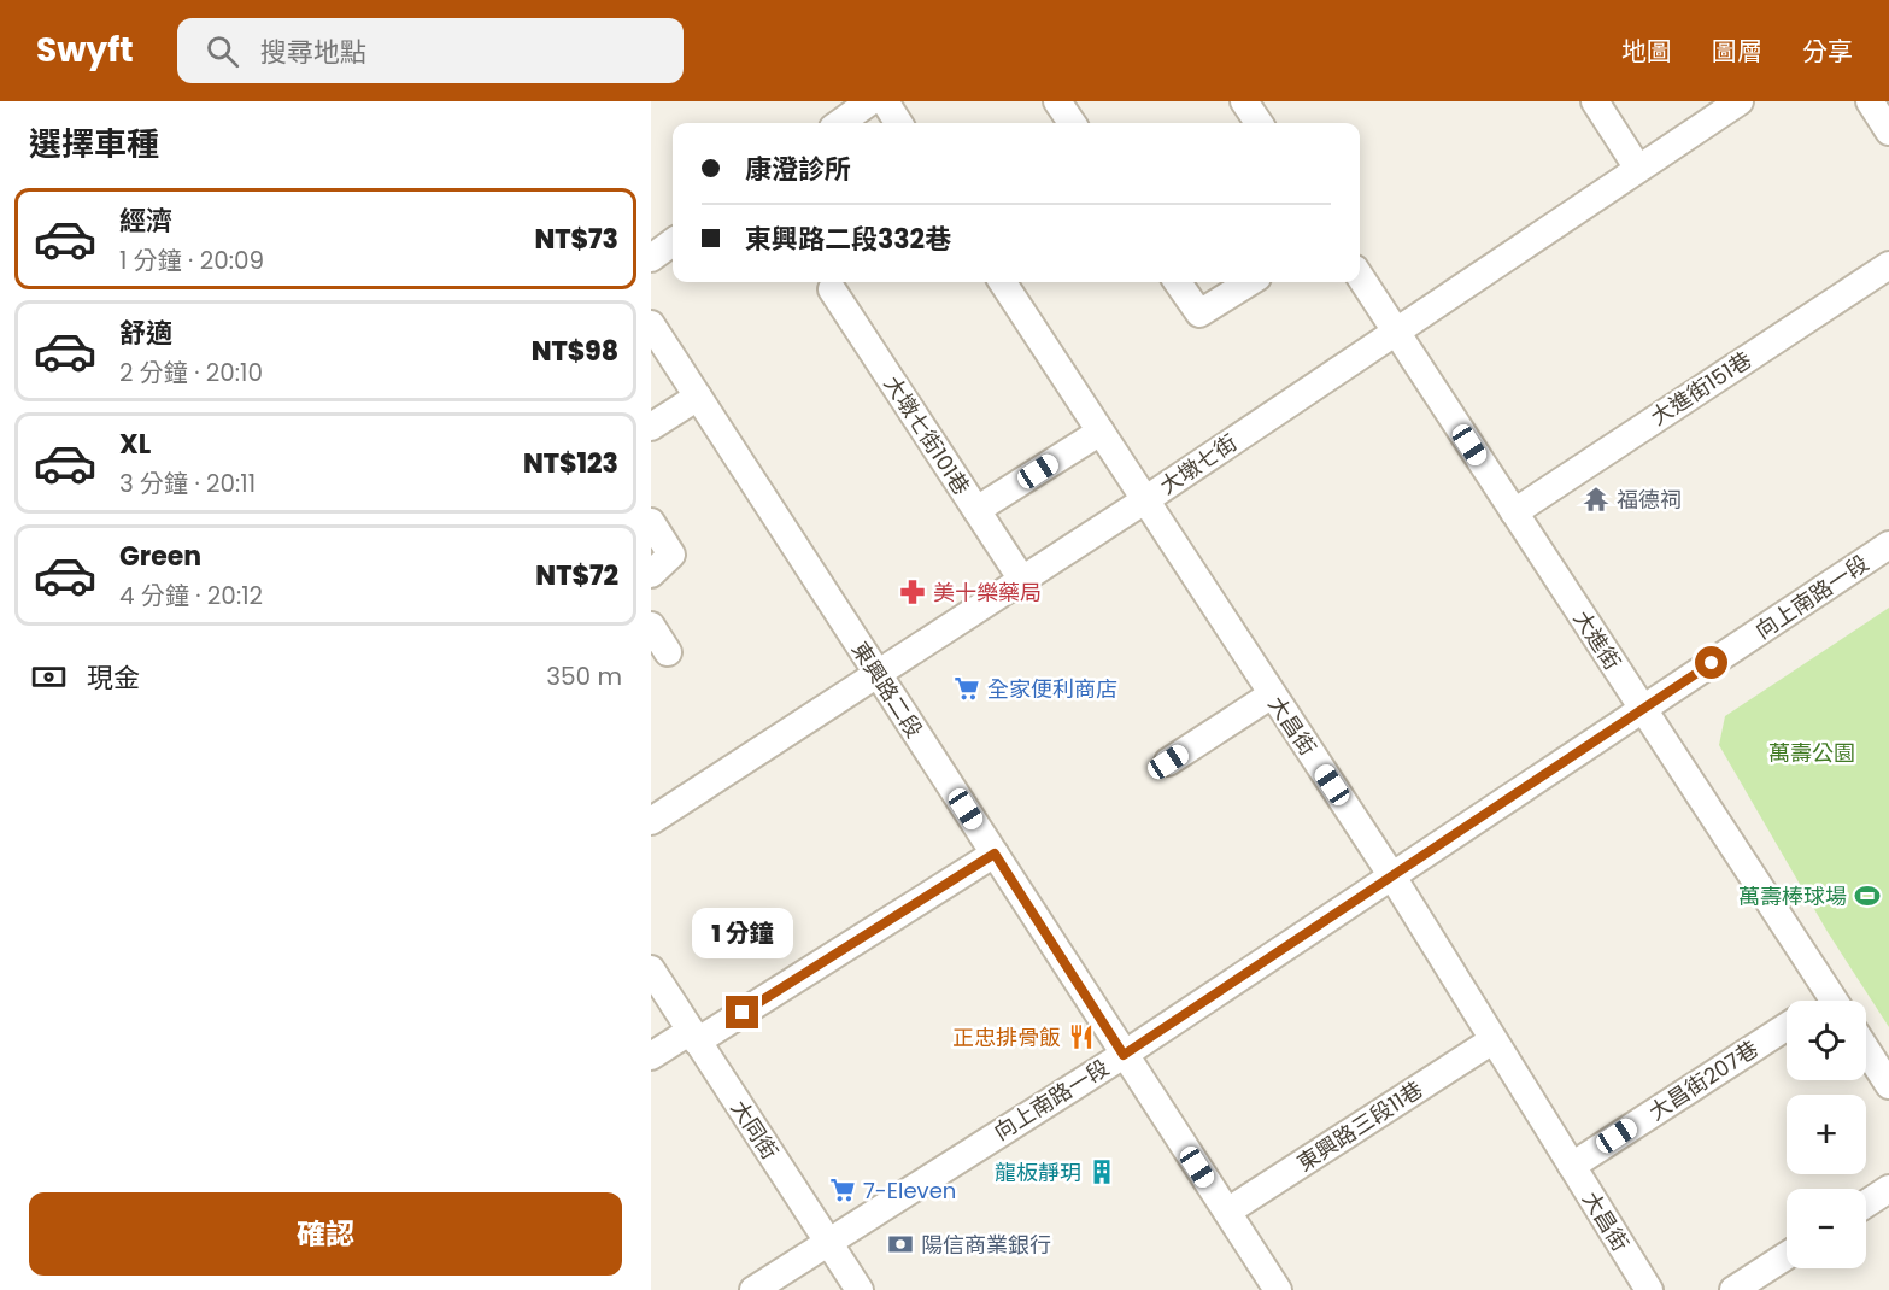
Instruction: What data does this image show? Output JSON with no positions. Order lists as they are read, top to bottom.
{
  "streets": {
    "street": [
      "大進街151巷",
      "大墩七街101巷",
      "大墩七街",
      "向上南路一段",
      "大進街",
      "東興路二段",
      "大昌街",
      "大昌街207巷",
      "東興路三段11巷",
      "大同街"
    ]
  },
  "crossings": [
    ["大進街151巷", "大進街"],
    ["大墩七街101巷", "大墩七街"],
    ["大墩七街", "大進街"],
    ["大墩七街", "東興路二段"],
    ["大墩七街", "大昌街"],
    ["向上南路一段", "大進街"],
    ["向上南路一段", "東興路二段"],
    ["向上南路一段", "大昌街"],
    ["向上南路一段", "大同街"],
    ["東興路二段", "東興路三段11巷"],
    ["大昌街", "大昌街207巷"],
    ["大昌街", "東興路三段11巷"]
  ],
  "parks": ["萬壽公園"],
  "places": {
    "temple": ["福德祠"],
    "pharmacy": ["美十樂藥局"],
    "supermarket": ["全家便利商店", "7-Eleven"],
    "sports": ["萬壽棒球場"],
    "restaurant": ["正忠排骨飯"],
    "building": ["龍板靜玥"],
    "bank": ["陽信商業銀行"]
  },
  "page": {
    "header": "Swyft",
    "search": "搜尋地點",
    "nav": ["地圖", "圖層", "分享"],
    "heading": "選擇車種",
    "banner": ["康澄診所", "東興路二段332巷"],
    "list": [
      {
        "name": "經濟",
        "note": "1 分鐘 · 20:09",
        "value": "NT$73"
      },
      {
        "name": "舒適",
        "note": "2 分鐘 · 20:10",
        "value": "NT$98"
      },
      {
        "name": "XL",
        "note": "3 分鐘 · 20:11",
        "value": "NT$123"
      },
      {
        "name": "Green",
        "note": "4 分鐘 · 20:12",
        "value": "NT$72"
      }
    ],
    "pay": ["現金", "350 m"],
    "bubble": "1 分鐘",
    "map_buttons": ["+", "−"],
    "buttons": "確認"
  }
}
